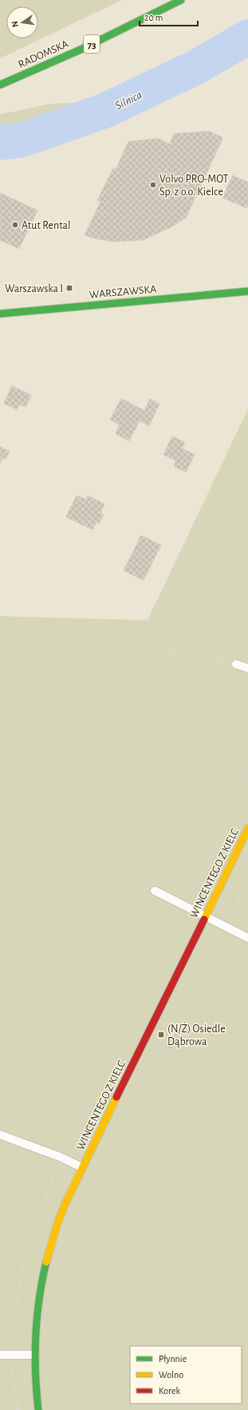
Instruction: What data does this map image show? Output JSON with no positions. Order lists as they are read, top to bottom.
{
  "streets": {
    "street": [
      "73",
      "RADOMSKA",
      "WARSZAWSKA",
      "WINCENTEGO Z KIELC"
    ]
  },
  "water": ["Silnica"],
  "places": {
    "other": ["Volvo PRO-MOT Sp. z o.o. Kielce", "Atut Rental"],
    "transit": ["Warszawska I", "(N/Ż) Osiedle Dąbrowa"]
  },
  "legend": ["Płynnie", "Wolno", "Korek"],
  "scale_bar": "20 m",
  "north": "left"
}
